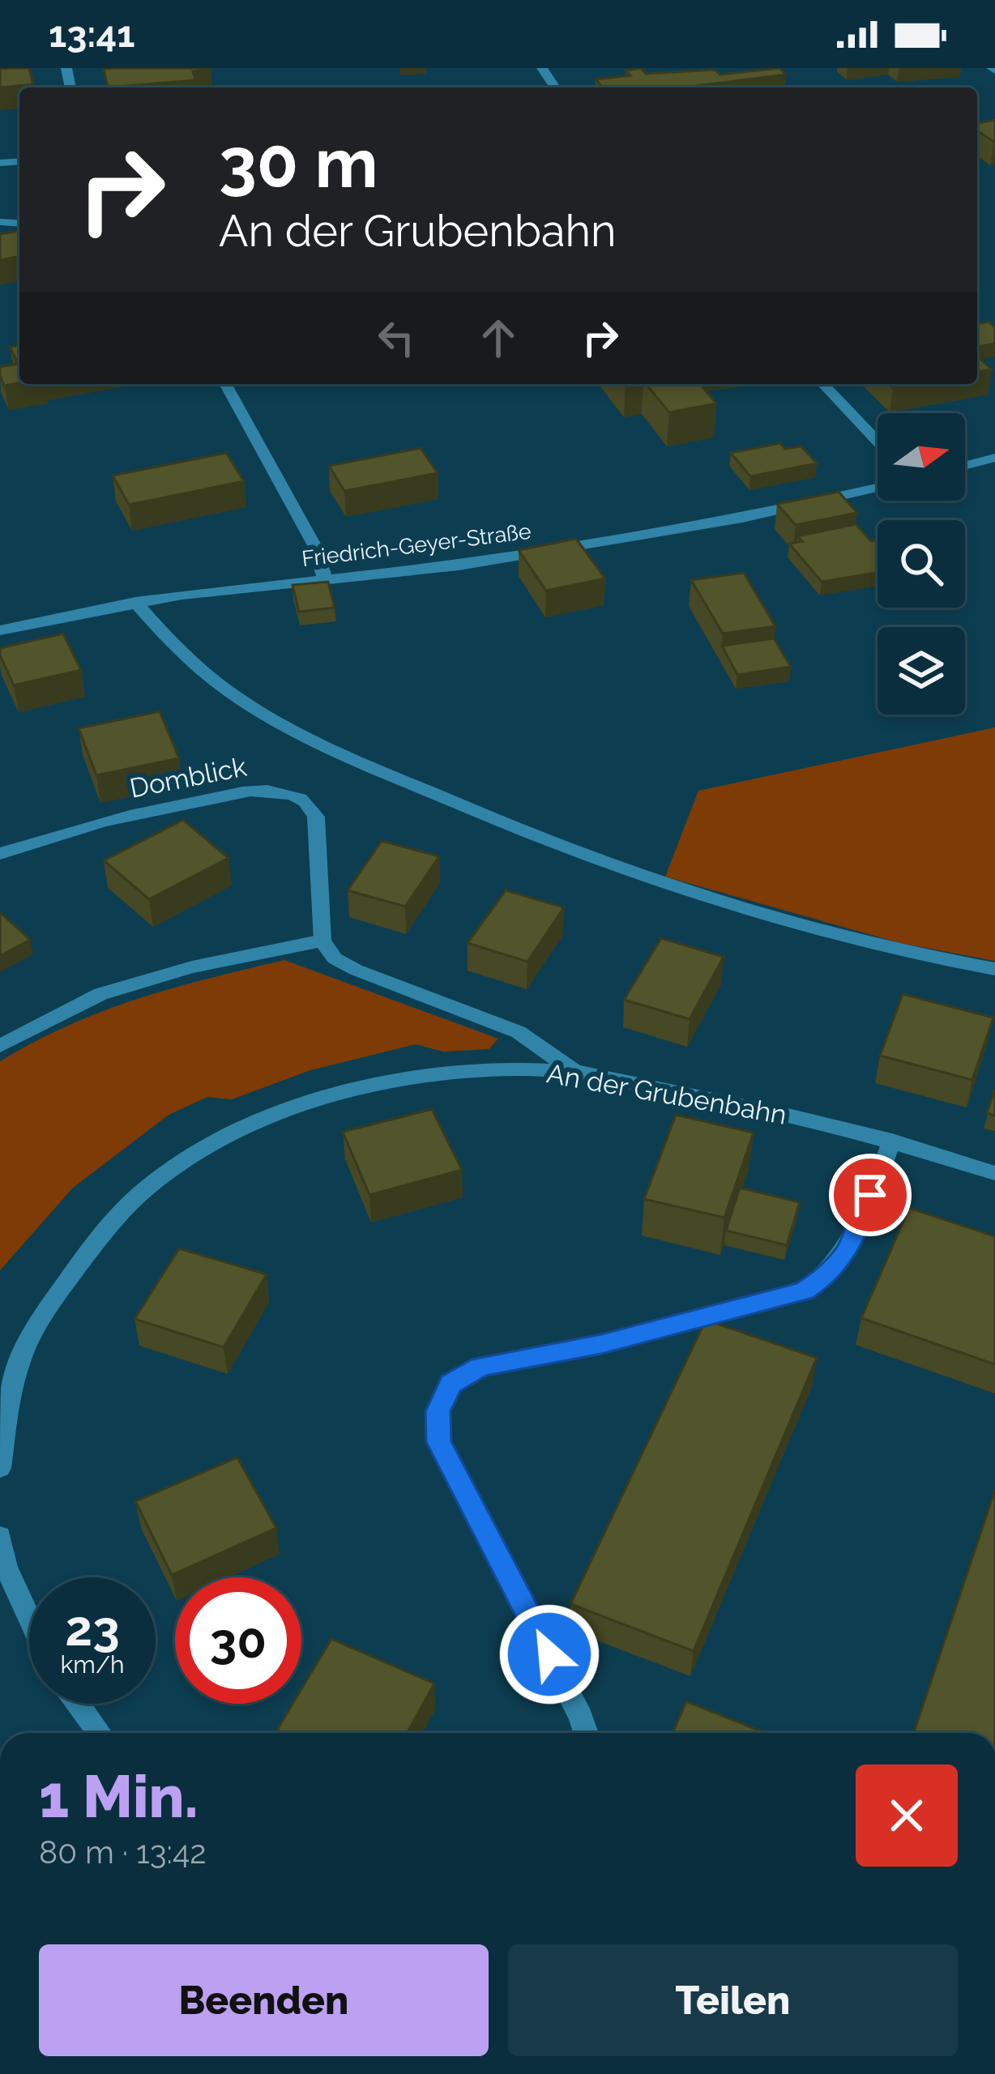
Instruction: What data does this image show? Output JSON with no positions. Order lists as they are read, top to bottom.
{
  "streets": {
    "street": ["Friedrich-Geyer-Straße", "Domblick", "An der Grubenbahn"]
  },
  "north": "right",
  "page": {
    "status": "13:41",
    "turn": ["30 m", "An der Grubenbahn"],
    "speed": "23 km/h",
    "limit": "30",
    "heading": ["1 Min.", "80 m · 13:42"],
    "buttons": ["Beenden", "Teilen"]
  }
}
